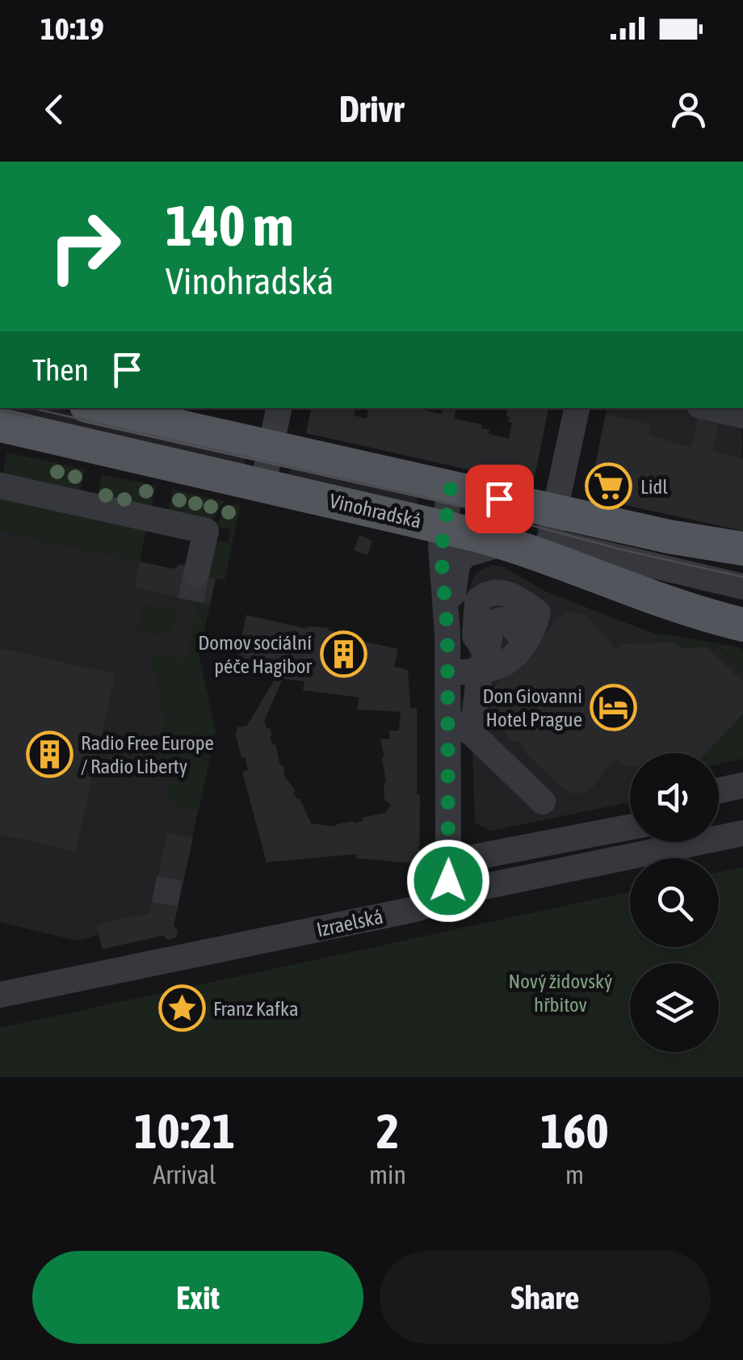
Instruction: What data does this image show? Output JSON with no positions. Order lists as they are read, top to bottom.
{
  "streets": {
    "main road": ["Vinohradská"],
    "street": ["Izraelská"]
  },
  "parks": ["Nový židovský hřbitov"],
  "places": {
    "supermarket": ["Lidl"],
    "building": ["Domov sociální péče Hagibor", "Radio Free Europe / Radio Liberty"],
    "hotel": ["Don Giovanni Hotel Prague"],
    "place": ["Franz Kafka"]
  },
  "page": {
    "status": "10:19",
    "header": "Drivr",
    "turn": ["140 m", "Vinohradská"],
    "then": "Then",
    "eta": [
      "10:21",
      "Arrival",
      "2",
      "min",
      "160",
      "m"
    ],
    "buttons": ["Exit", "Share"]
  }
}
